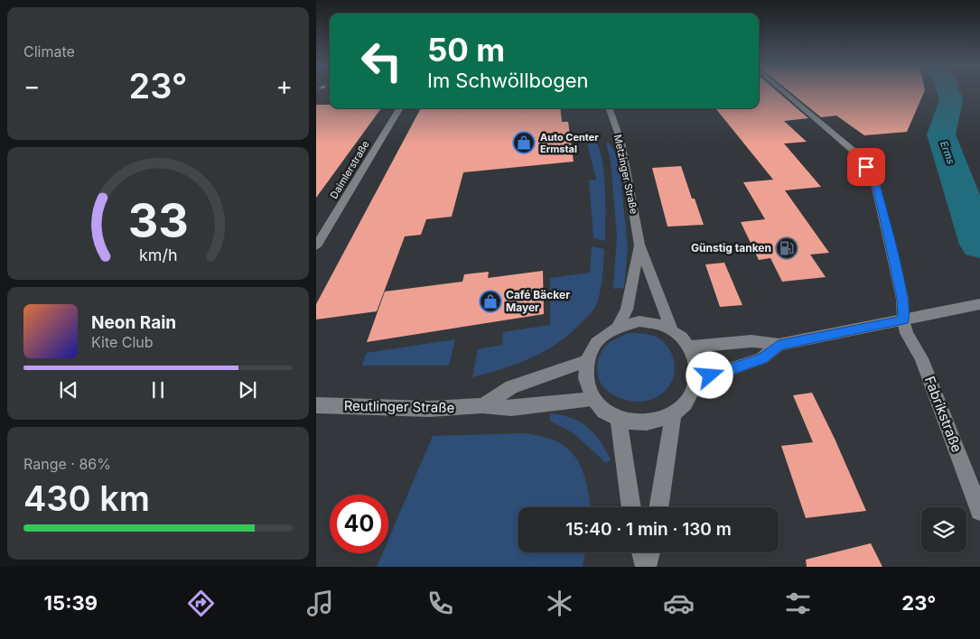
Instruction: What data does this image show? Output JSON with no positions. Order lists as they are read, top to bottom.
{
  "streets": {
    "street": [
      "Daimlerstraße",
      "Metzinger Straße",
      "Reutlinger Straße",
      "Fabrikstraße"
    ]
  },
  "crossings": [
    ["Metzinger Straße", "Reutlinger Straße"]
  ],
  "water": ["Erms"],
  "places": {
    "shop": ["Auto Center Ermstal", "Café Bäcker Mayer"],
    "fuel station": ["Günstig tanken"]
  },
  "page": {
    "tile": [
      "Climate",
      ["Range · 86%", "430 km"]
    ],
    "turn": ["50 m", "Im Schwöllbogen"],
    "heat": ["−", "23°", "+"],
    "song": ["Neon Rain", "Kite Club"],
    "limit": "40",
    "trip": "15:40 · 1 min · 130 m",
    "tabs": ["15:39", "23°"],
    "gauge": ["33", "km/h"]
  }
}
